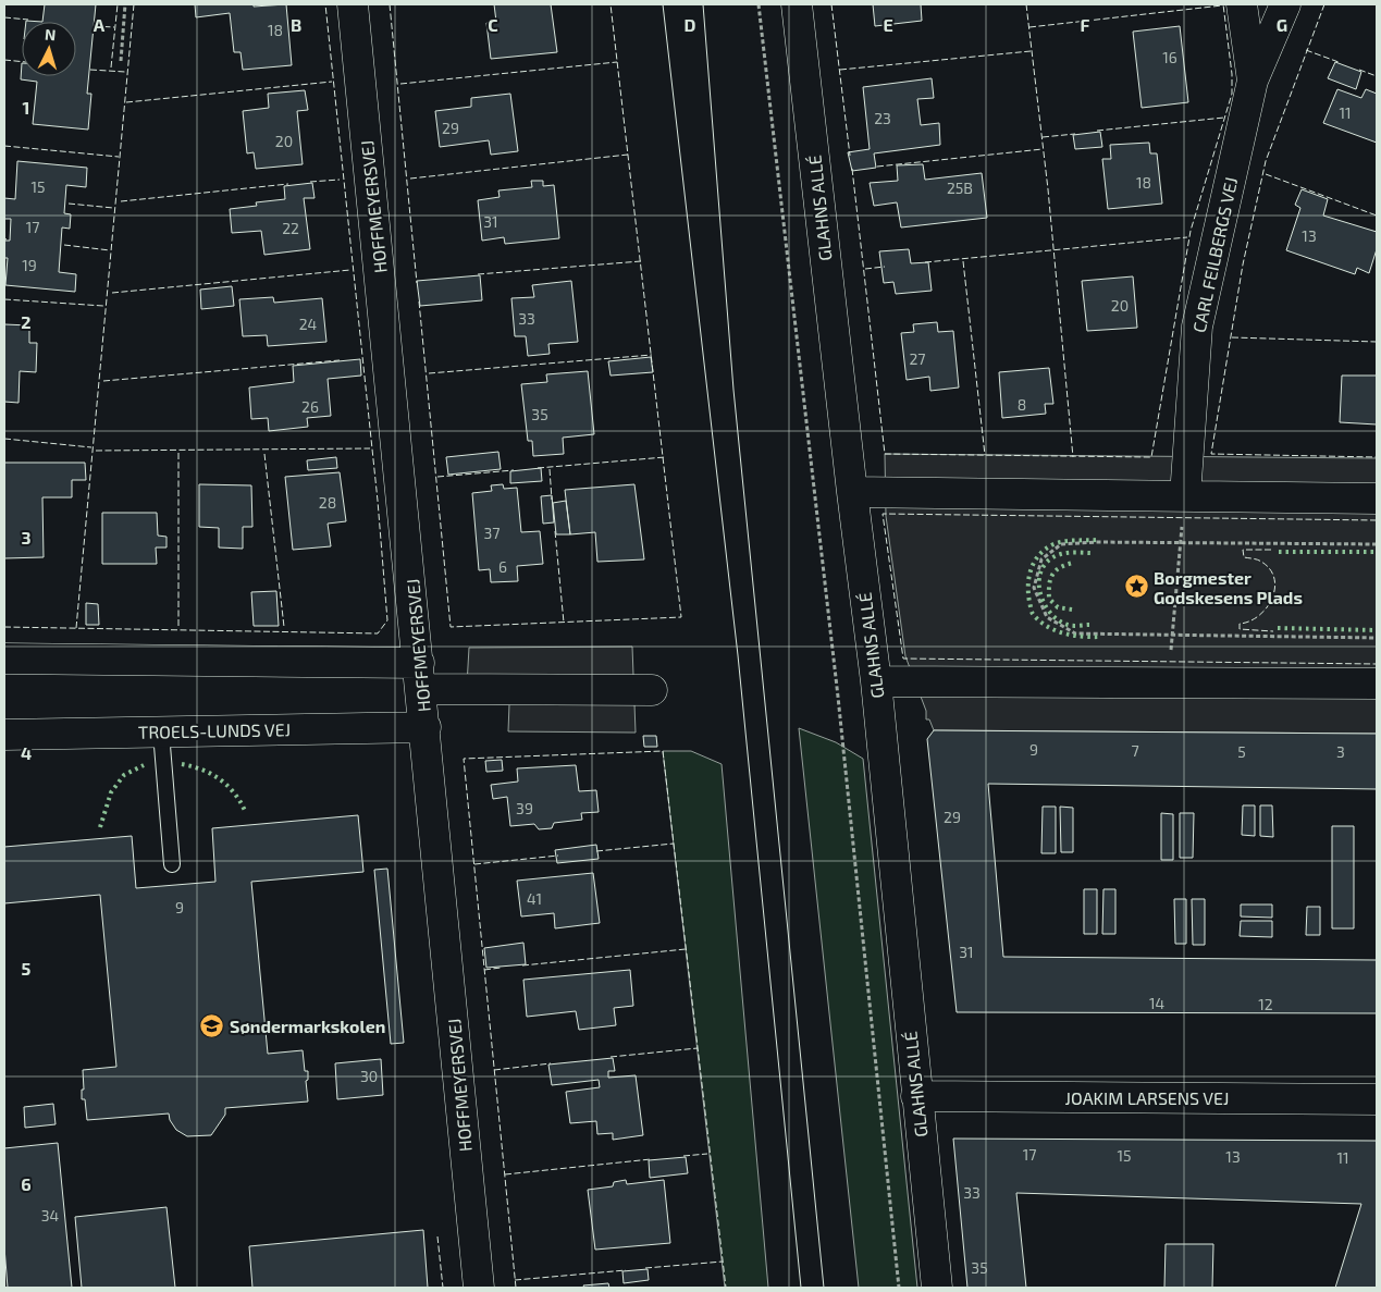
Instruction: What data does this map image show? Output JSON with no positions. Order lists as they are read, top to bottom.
{
  "streets": {
    "street": [
      "HOFFMEYERSVEJ",
      "GLAHNS ALLÉ",
      "CARL FEILBERGS VEJ",
      "TROELS-LUNDS VEJ",
      "JOAKIM LARSENS VEJ"
    ]
  },
  "crossings": [
    ["HOFFMEYERSVEJ", "TROELS-LUNDS VEJ"],
    ["GLAHNS ALLÉ", "JOAKIM LARSENS VEJ"]
  ],
  "places": {
    "place": ["Borgmester Godskesens Plads"],
    "school or university": ["Søndermarkskolen"]
  },
  "house_numbers": [
    "18",
    "16",
    "11",
    "23",
    "29",
    "20",
    "18",
    "15",
    "25B",
    "31",
    "17",
    "22",
    "13",
    "19",
    "20",
    "33",
    "24",
    "27",
    "8",
    "26",
    "35",
    "28",
    "37",
    "6",
    "9",
    "7",
    "5",
    "3",
    "39",
    "29",
    "41",
    "9",
    "31",
    "14",
    "12",
    "30",
    "17",
    "15",
    "13",
    "11",
    "33",
    "34",
    "35"
  ],
  "north": "top",
  "grid": {
    "columns": [
      "A",
      "B",
      "C",
      "D",
      "E",
      "F",
      "G"
    ],
    "rows": [
      "1",
      "2",
      "3",
      "4",
      "5",
      "6"
    ]
  }
}
